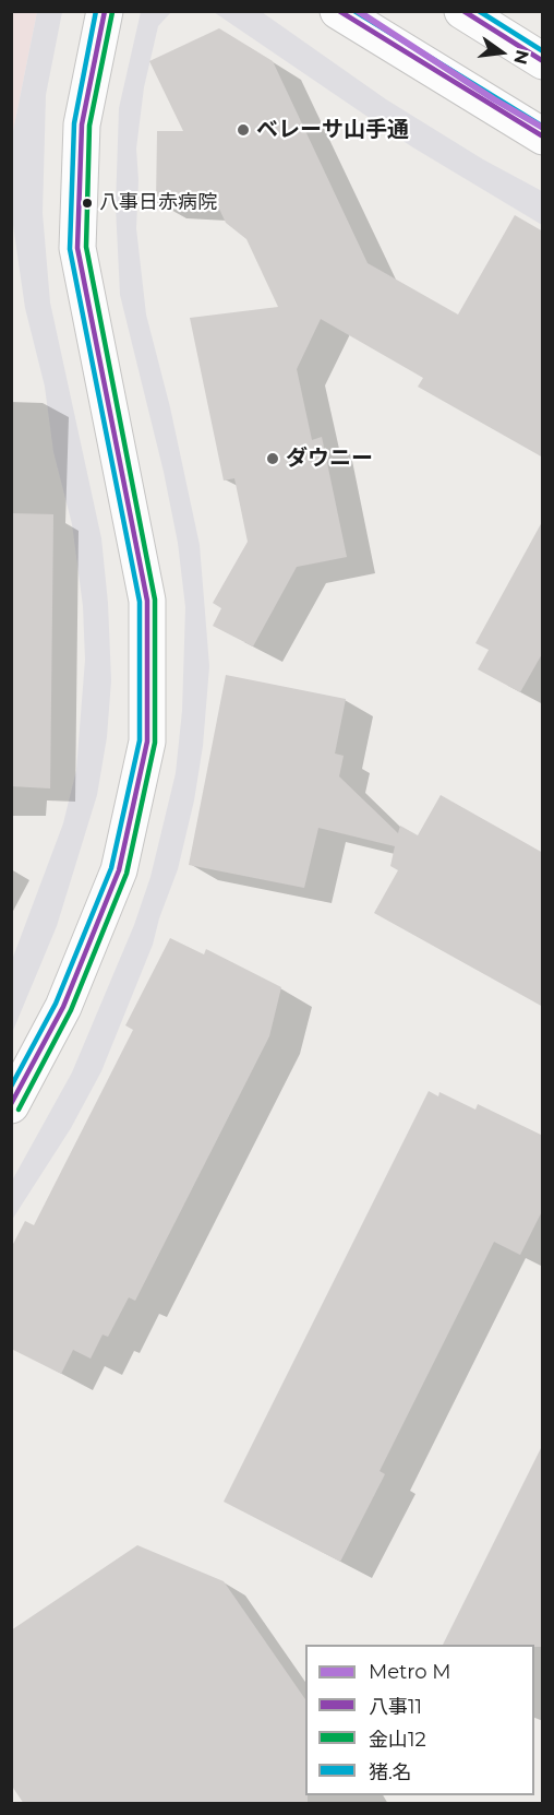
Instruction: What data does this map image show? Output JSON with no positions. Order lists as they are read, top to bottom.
{
  "places": ["ベレーサ山手通", "八事日赤病院", "ダウニー"],
  "lines": [
    "metro line M",
    "transit line 八事11",
    "transit line 猪.名",
    "transit line 金山12"
  ],
  "legend": [
    "Metro M",
    "八事11",
    "金山12",
    "猪.名"
  ],
  "north": "right"
}
